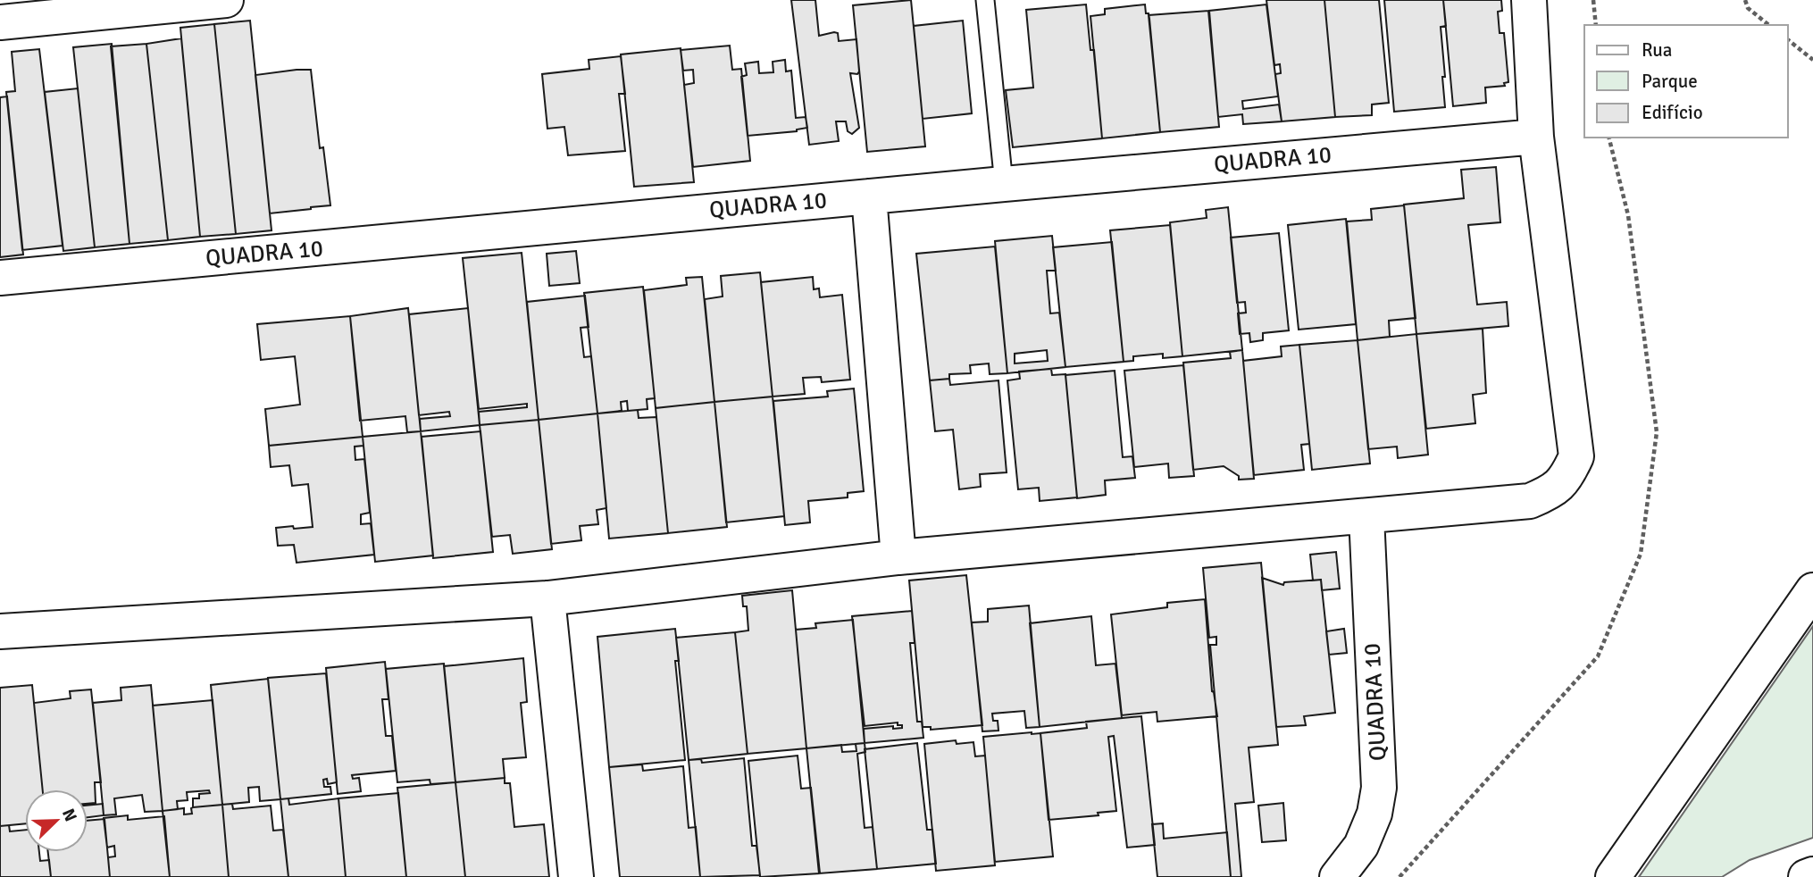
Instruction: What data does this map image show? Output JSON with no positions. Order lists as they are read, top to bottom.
{
  "streets": {
    "main road": ["QUADRA 10"]
  },
  "legend": ["Rua", "Parque", "Edifício"],
  "north": "top right"
}
